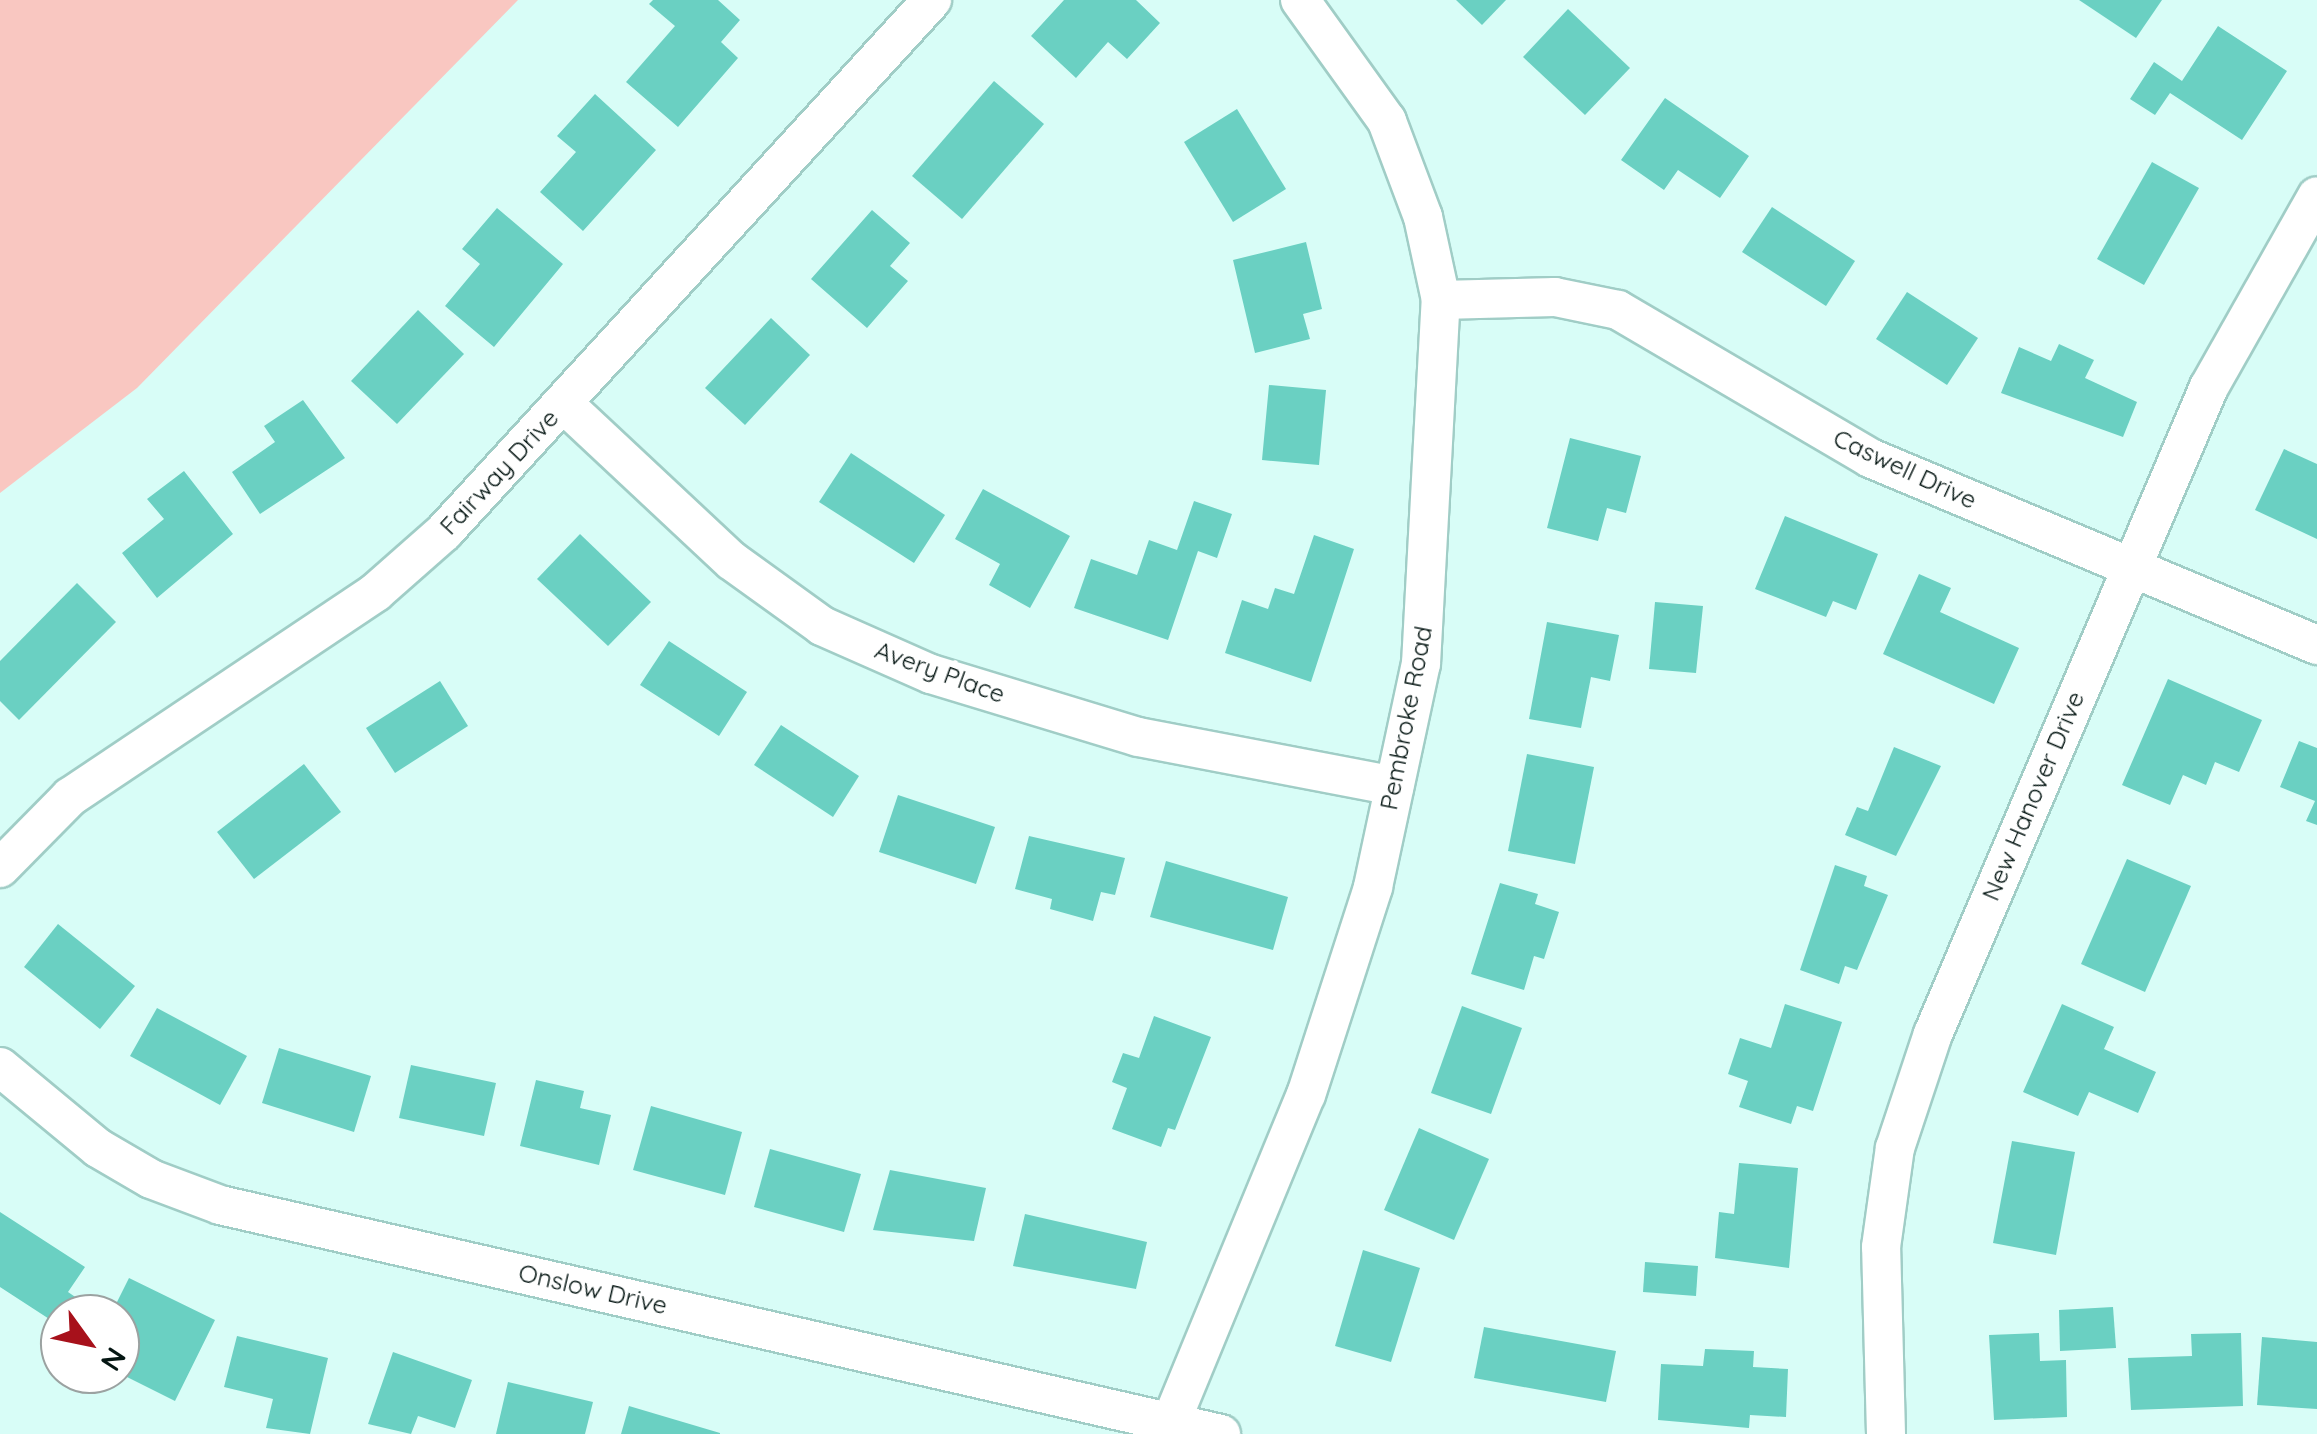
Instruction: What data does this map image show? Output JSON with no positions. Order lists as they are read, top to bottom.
{
  "streets": {
    "street": [
      "Caswell Drive",
      "Fairway Drive",
      "Avery Place",
      "Pembroke Road",
      "New Hanover Drive",
      "Onslow Drive"
    ]
  },
  "crossings": [
    ["Caswell Drive", "Pembroke Road"],
    ["Caswell Drive", "New Hanover Drive"],
    ["Fairway Drive", "Avery Place"],
    ["Avery Place", "Pembroke Road"],
    ["Pembroke Road", "Onslow Drive"]
  ],
  "north": "bottom right"
}
